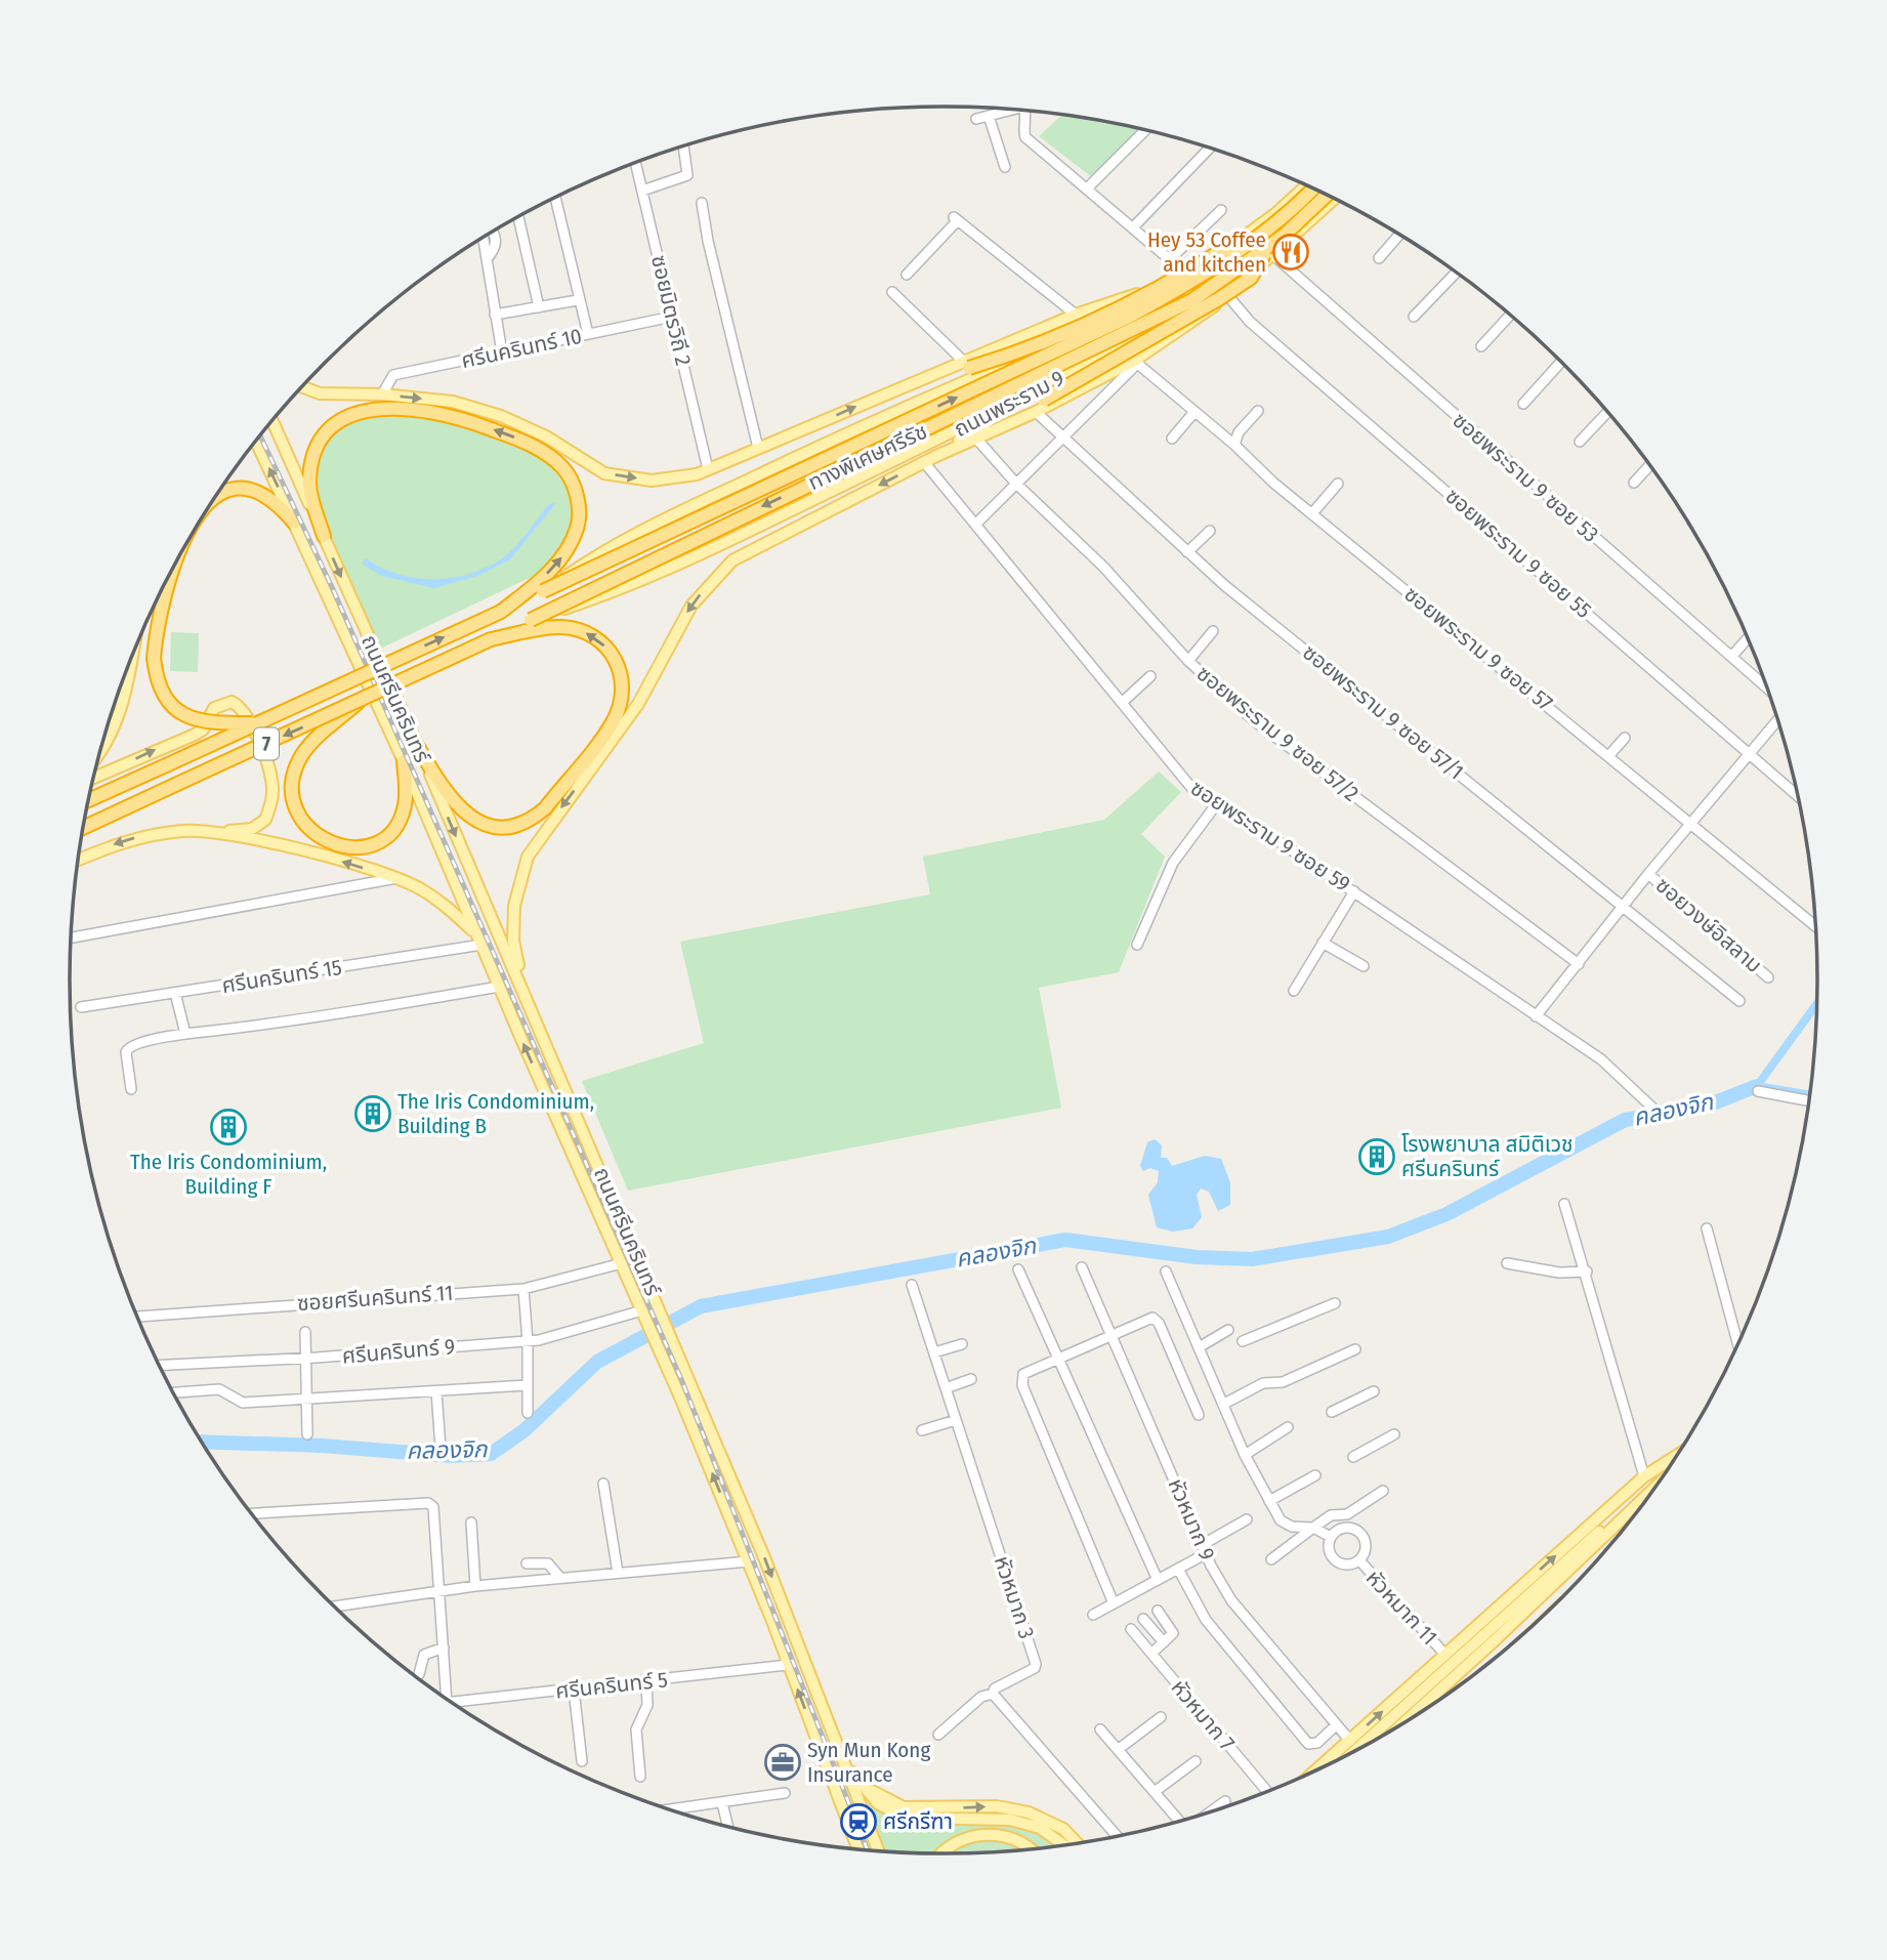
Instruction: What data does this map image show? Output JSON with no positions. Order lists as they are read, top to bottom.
{
  "streets": {
    "highway": ["ทางพิเศษศรีรัช", "7"],
    "main road": ["ถนนพระราม 9", "ถนนศรีนครินทร์"],
    "street": [
      "ซอยมิตรวิถี 2",
      "ศรีนครินทร์ 10",
      "ซอยพระราม 9 ซอย 53",
      "ซอยพระราม 9 ซอย 55",
      "ซอยพระราม 9 ซอย 57",
      "ซอยพระราม 9 ซอย 57/1",
      "ซอยพระราม 9 ซอย 57/2",
      "ซอยพระราม 9 ซอย 59",
      "ซอยวงษ์อิสลาม",
      "ศรีนครินทร์ 15",
      "ซอยศรีนครินทร์ 11",
      "ศรีนครินทร์ 9",
      "หัวหมาก 9",
      "หัวหมาก 3",
      "หัวหมาก 11",
      "ศรีนครินทร์ 5",
      "หัวหมาก 7"
    ]
  },
  "crossings": [
    ["ซอยมิตรวิถี 2", "ศรีนครินทร์ 10"],
    ["ถนนพระราม 9", "ทางพิเศษศรีรัช"],
    ["ถนนพระราม 9", "ซอยพระราม 9 ซอย 53"],
    ["ทางพิเศษศรีรัช", "ซอยพระราม 9 ซอย 53"],
    ["ทางพิเศษศรีรัช", "7"],
    ["ถนนศรีนครินทร์", "ศรีนครินทร์ 15"],
    ["ถนนศรีนครินทร์", "ซอยศรีนครินทร์ 11"],
    ["ถนนศรีนครินทร์", "ศรีนครินทร์ 9"],
    ["ถนนศรีนครินทร์", "ศรีนครินทร์ 5"]
  ],
  "water": ["คลองจิก"],
  "places": {
    "restaurant": ["Hey 53 Coffee and kitchen"],
    "building": ["The Iris Condominium, Building B", "The Iris Condominium, Building F", "โรงพยาบาล สมิติเวช ศรีนครินทร์"],
    "office": ["Syn Mun Kong Insurance"],
    "station": ["ศรีกรีฑา"]
  }
}
